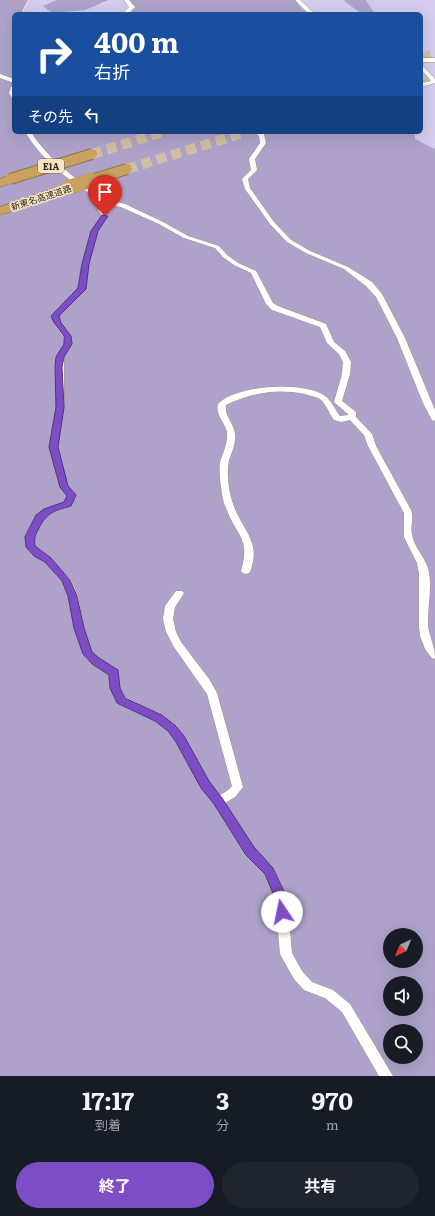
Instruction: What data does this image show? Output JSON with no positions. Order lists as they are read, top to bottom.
{
  "streets": {
    "highway": ["E1A", "新東名高速道路"]
  },
  "north": "bottom left",
  "page": {
    "turn": ["400 m", "右折"],
    "then": "その先",
    "eta": [
      "17:17",
      "到着",
      "3",
      "分",
      "970",
      "m"
    ],
    "buttons": ["終了", "共有"]
  }
}
